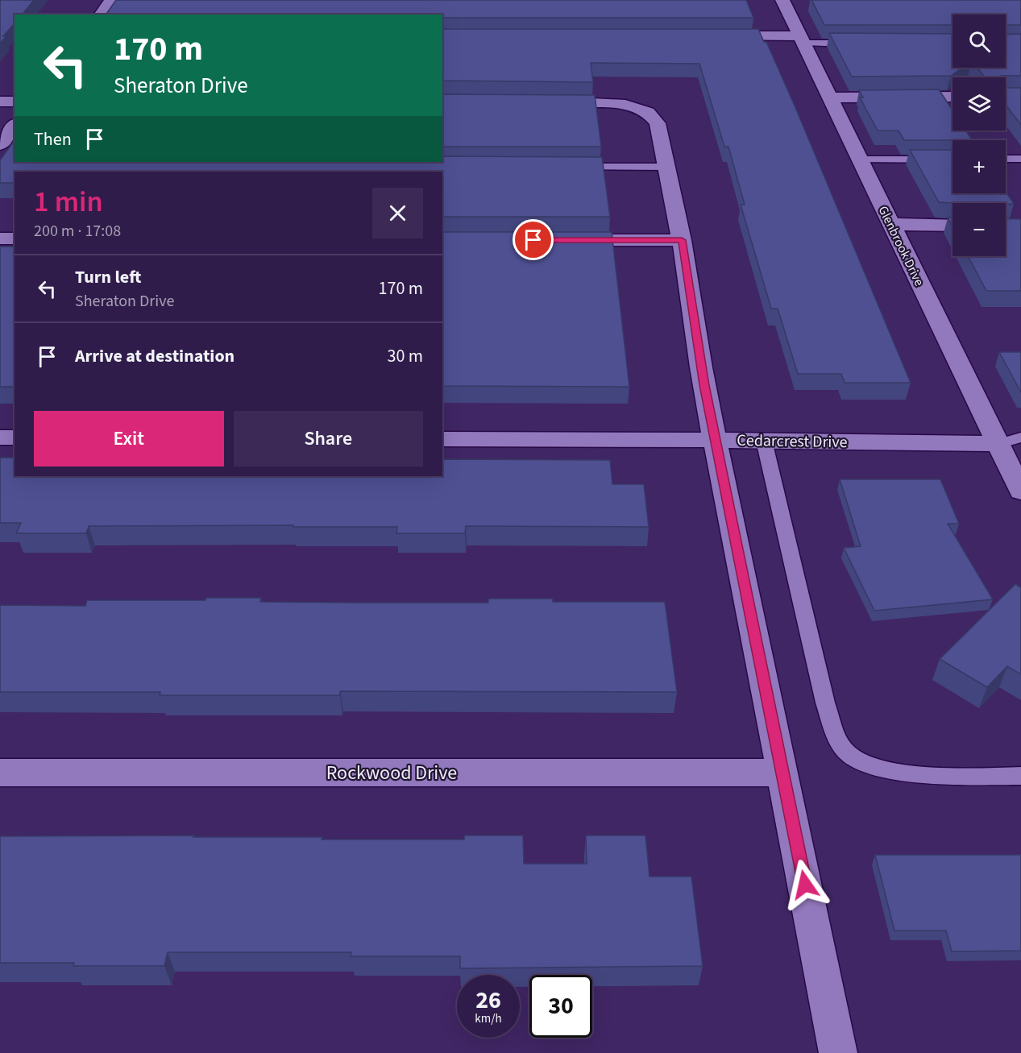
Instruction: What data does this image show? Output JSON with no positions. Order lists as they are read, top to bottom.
{
  "streets": {
    "street": ["Glenbrook Drive", "Cedarcrest Drive", "Rockwood Drive"]
  },
  "crossings": [
    ["Glenbrook Drive", "Cedarcrest Drive"]
  ],
  "page": {
    "map_buttons": ["+", "−"],
    "turn": ["170 m", "Sheraton Drive"],
    "then": "Then",
    "heading": ["1 min", "200 m · 17:08"],
    "list": [
      {
        "name": "Turn left",
        "note": "Sheraton Drive",
        "value": "170 m"
      },
      {
        "name": "Arrive at destination",
        "value": "30 m"
      }
    ],
    "buttons": ["Exit", "Share"],
    "speed": "26 km/h",
    "limit": "30"
  }
}
